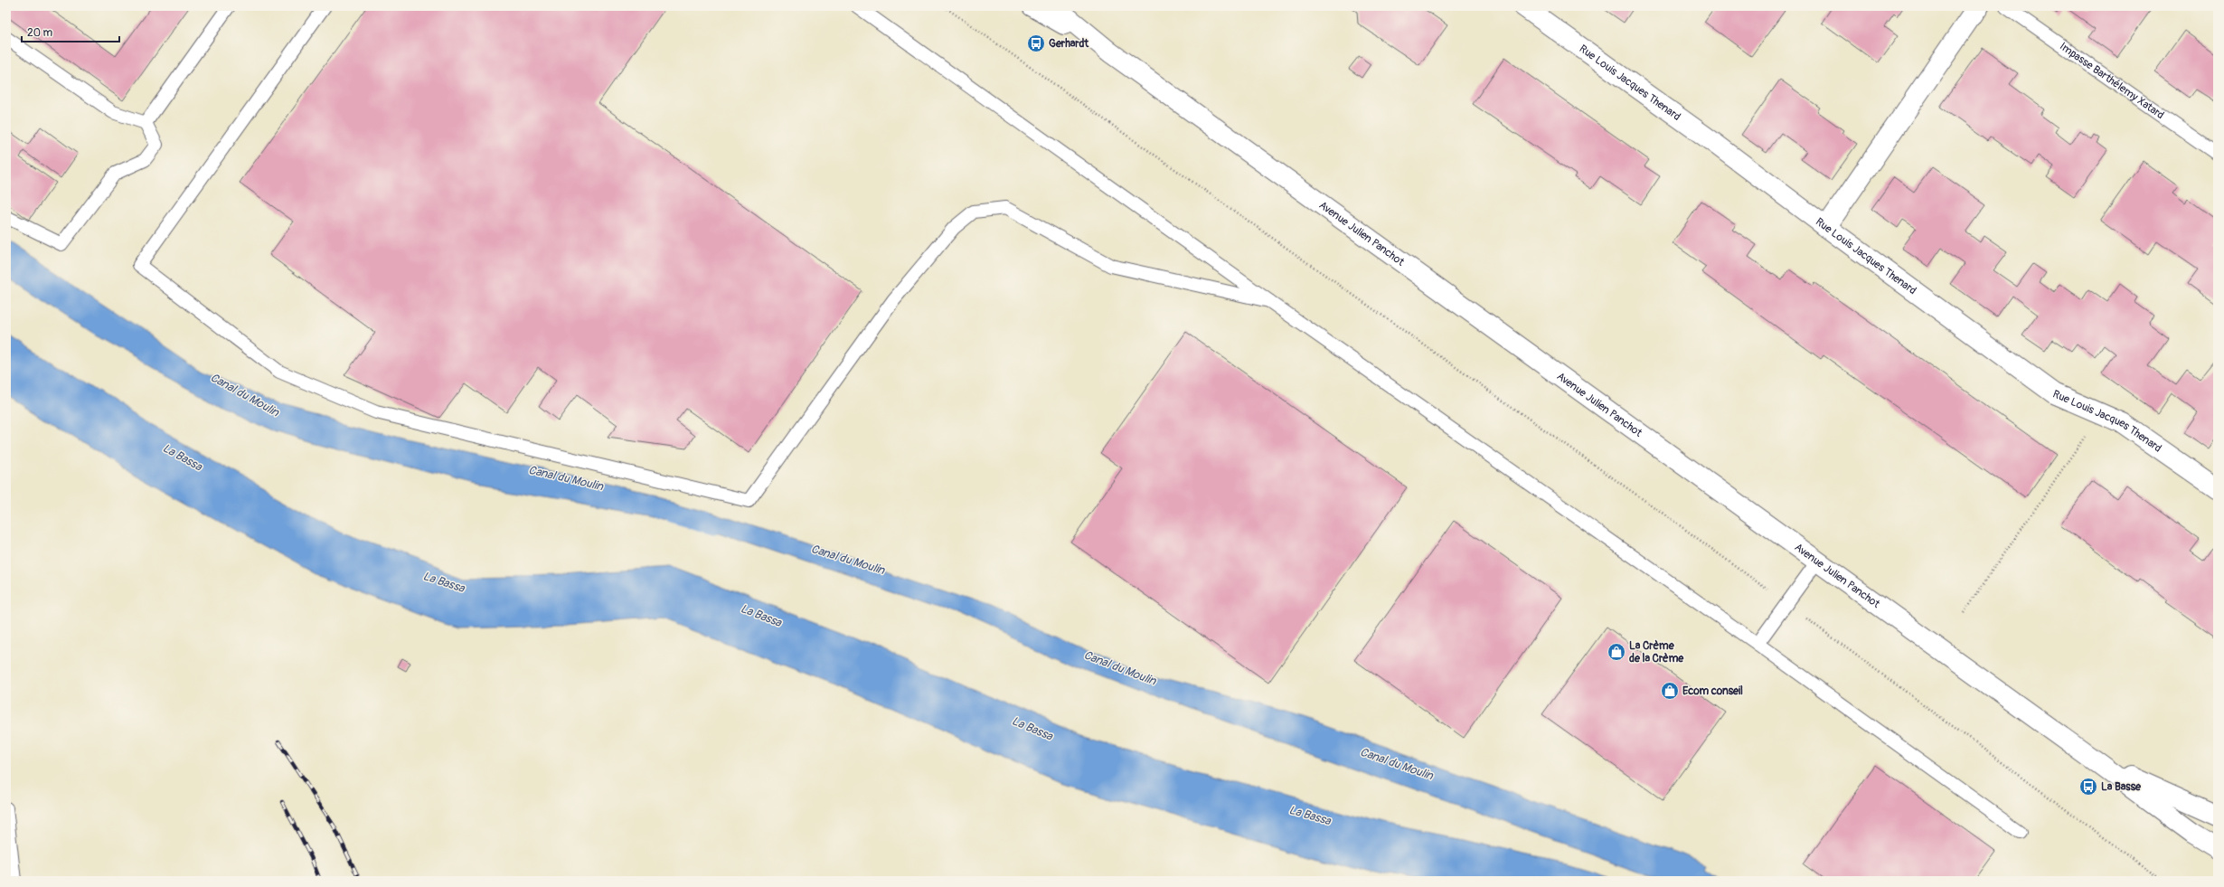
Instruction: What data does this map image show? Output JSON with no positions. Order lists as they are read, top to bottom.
{
  "streets": {
    "main road": ["Rue Louis Jacques Thenard", "Avenue Julien Panchot"],
    "lane": ["Impasse Barthélemy Xatard"]
  },
  "water": ["Canal du Moulin", "La Bassa"],
  "places": {
    "bus stop": ["Gerhardt", "La Basse"],
    "shop": ["La Crème de la Crème", "Ecom conseil"]
  },
  "scale_bar": "20 m"
}
